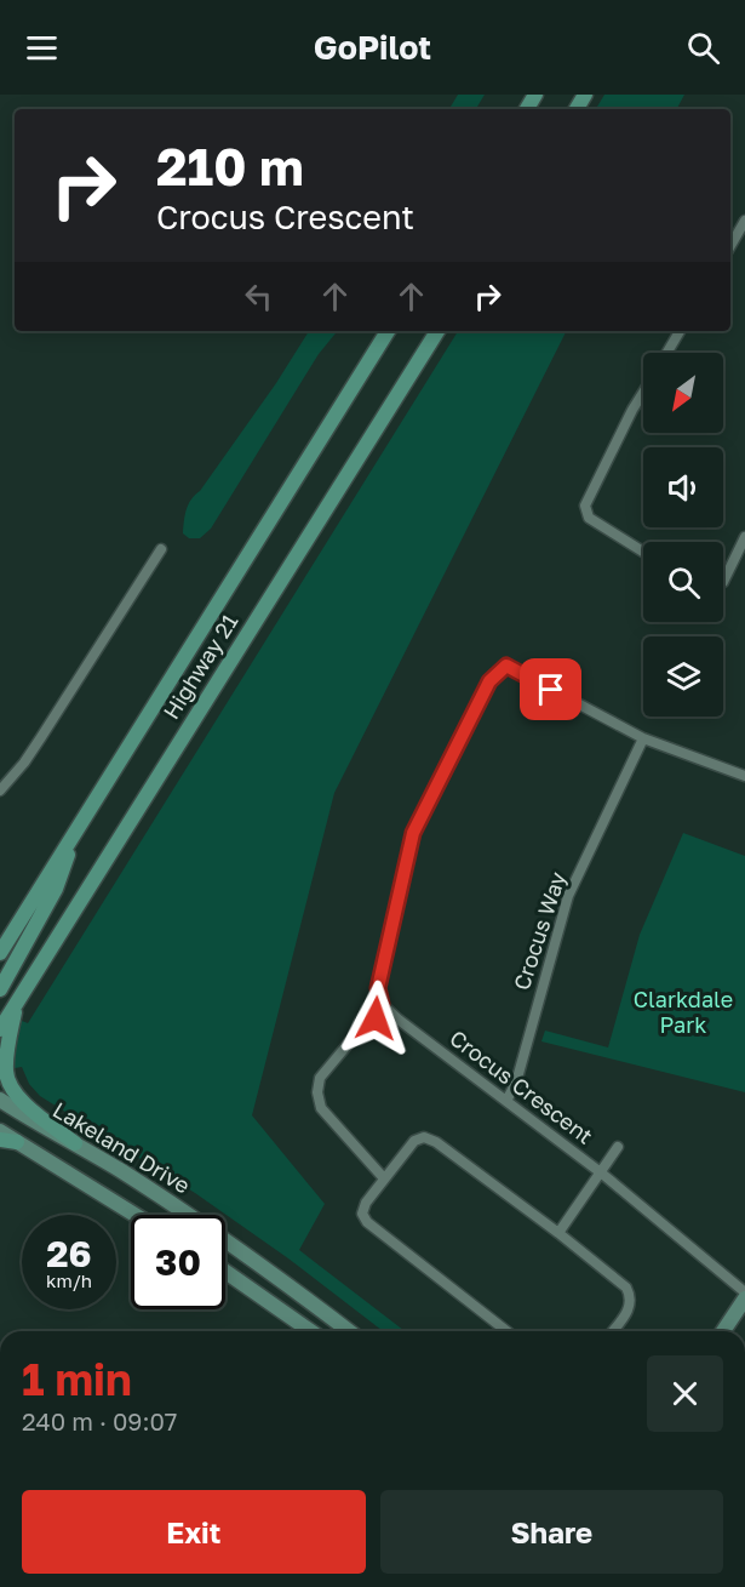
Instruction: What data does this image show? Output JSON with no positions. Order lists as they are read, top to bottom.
{
  "streets": {
    "main road": ["Highway 21", "Lakeland Drive"],
    "street": ["Crocus Way", "Crocus Crescent"]
  },
  "crossings": [
    ["Crocus Way", "Crocus Crescent"]
  ],
  "parks": ["Clarkdale Park"],
  "north": "bottom left",
  "page": {
    "header": "GoPilot",
    "turn": ["210 m", "Crocus Crescent"],
    "speed": "26 km/h",
    "limit": "30",
    "heading": ["1 min", "240 m · 09:07"],
    "buttons": ["Exit", "Share"]
  }
}
